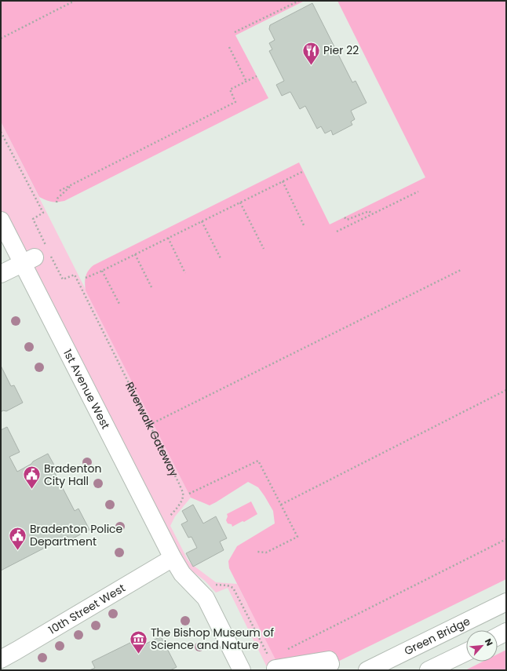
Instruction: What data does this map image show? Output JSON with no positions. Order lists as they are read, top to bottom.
{
  "streets": {
    "street": ["1st Avenue West", "10th Street West", "Green Bridge"],
    "path": ["Riverwalk Gateway"]
  },
  "crossings": [
    ["1st Avenue West", "Riverwalk Gateway"],
    ["1st Avenue West", "10th Street West"]
  ],
  "places": {
    "restaurant": ["Pier 22"],
    "public building": ["Bradenton City Hall", "Bradenton Police Department"],
    "museum": ["The Bishop Museum of Science and Nature"]
  },
  "north": "top right"
}
